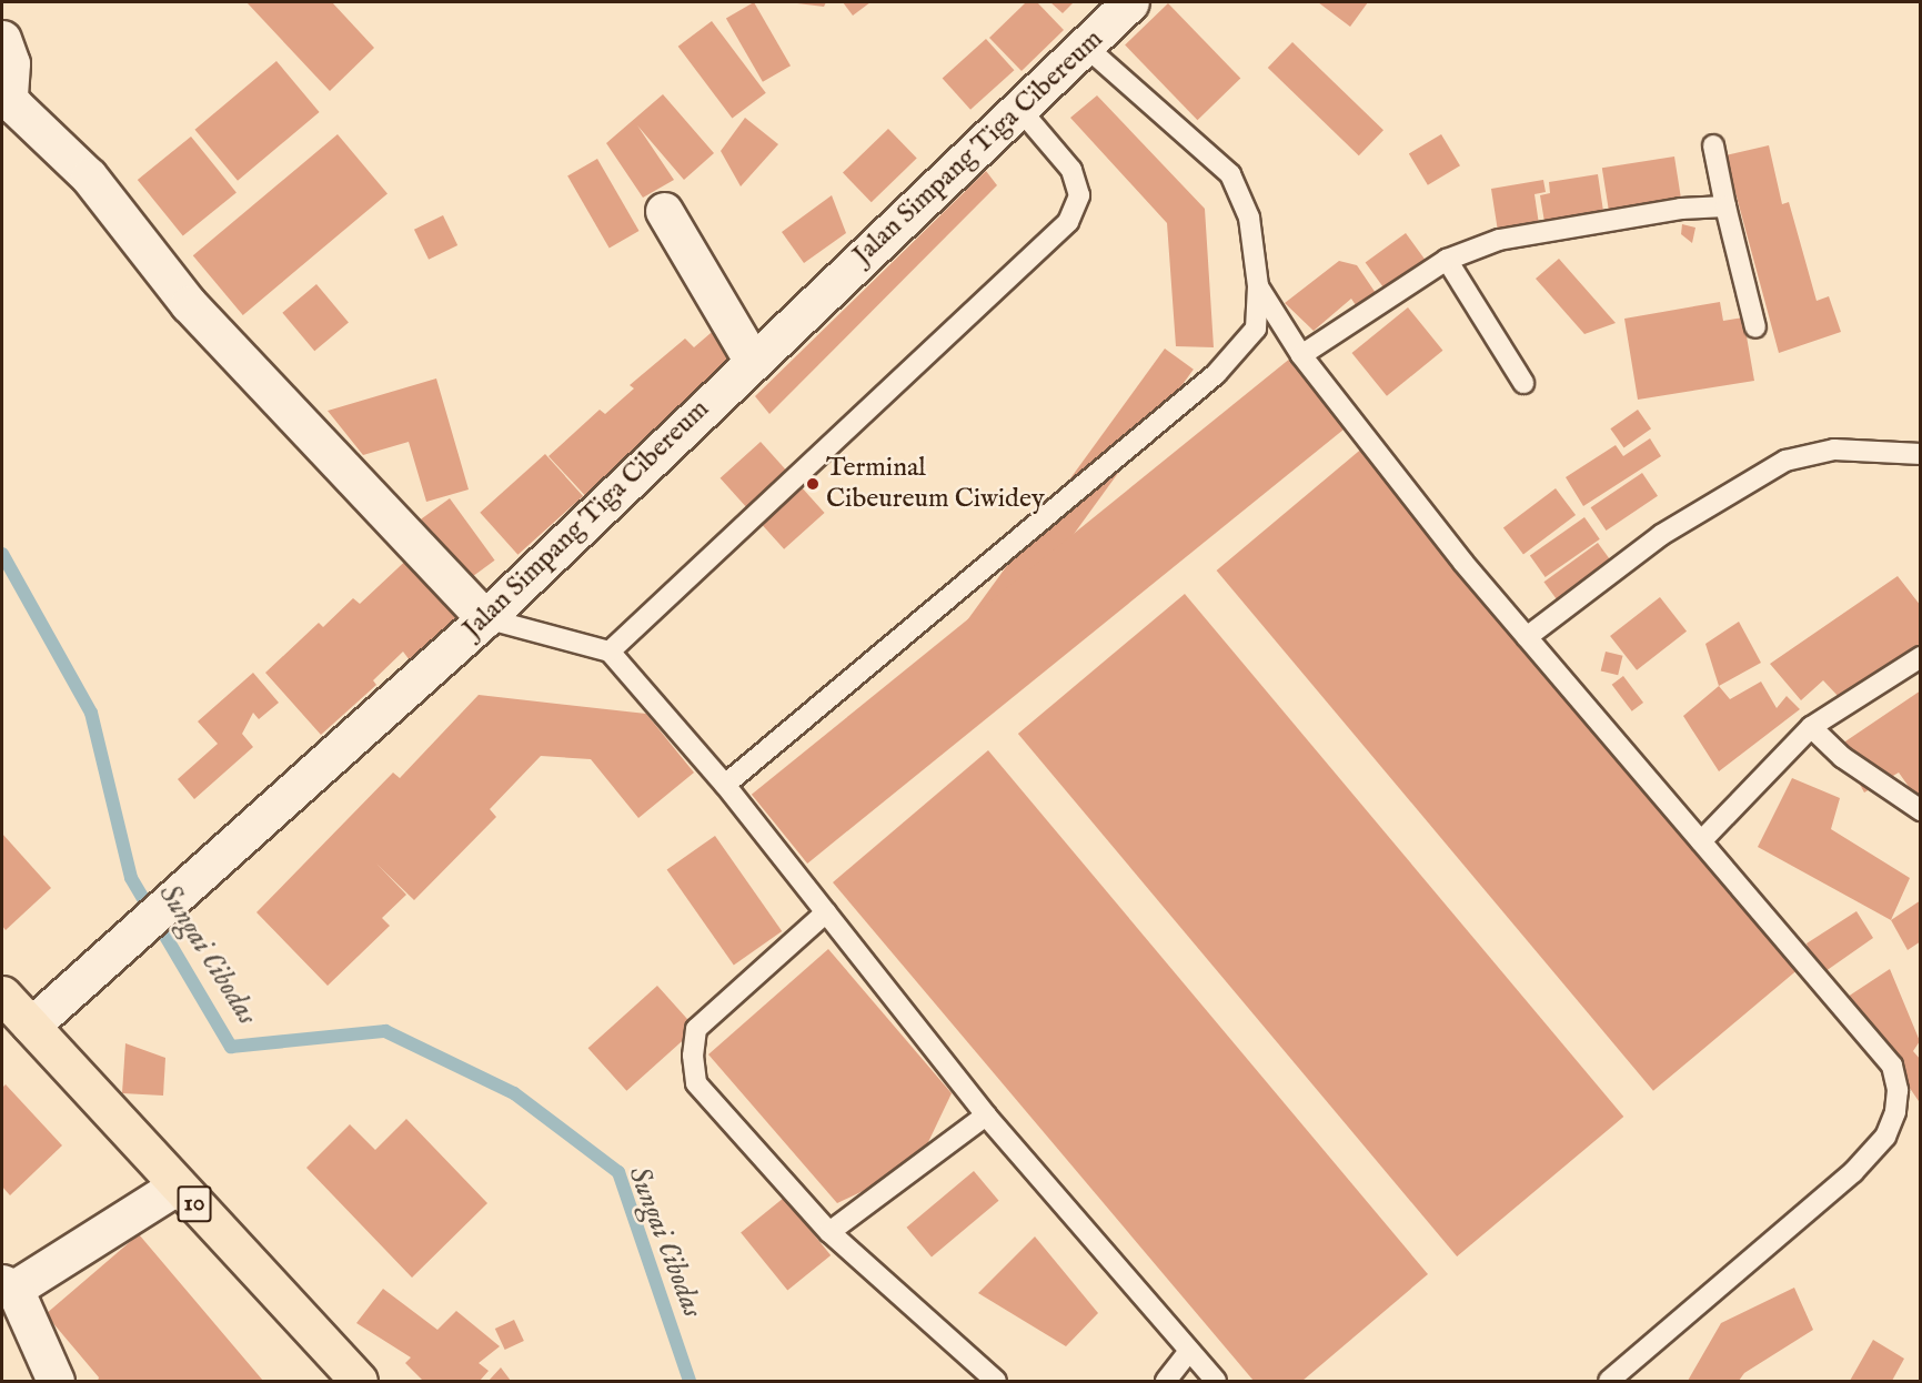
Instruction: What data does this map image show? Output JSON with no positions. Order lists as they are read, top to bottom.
{
  "streets": {
    "highway": ["10"],
    "street": ["Jalan Simpang Tiga Cibereum"]
  },
  "crossings": [
    ["Jalan Simpang Tiga Cibereum", "10"]
  ],
  "water": ["Sungai Cibodas"],
  "places": ["Terminal Cibeureum Ciwidey"]
}
